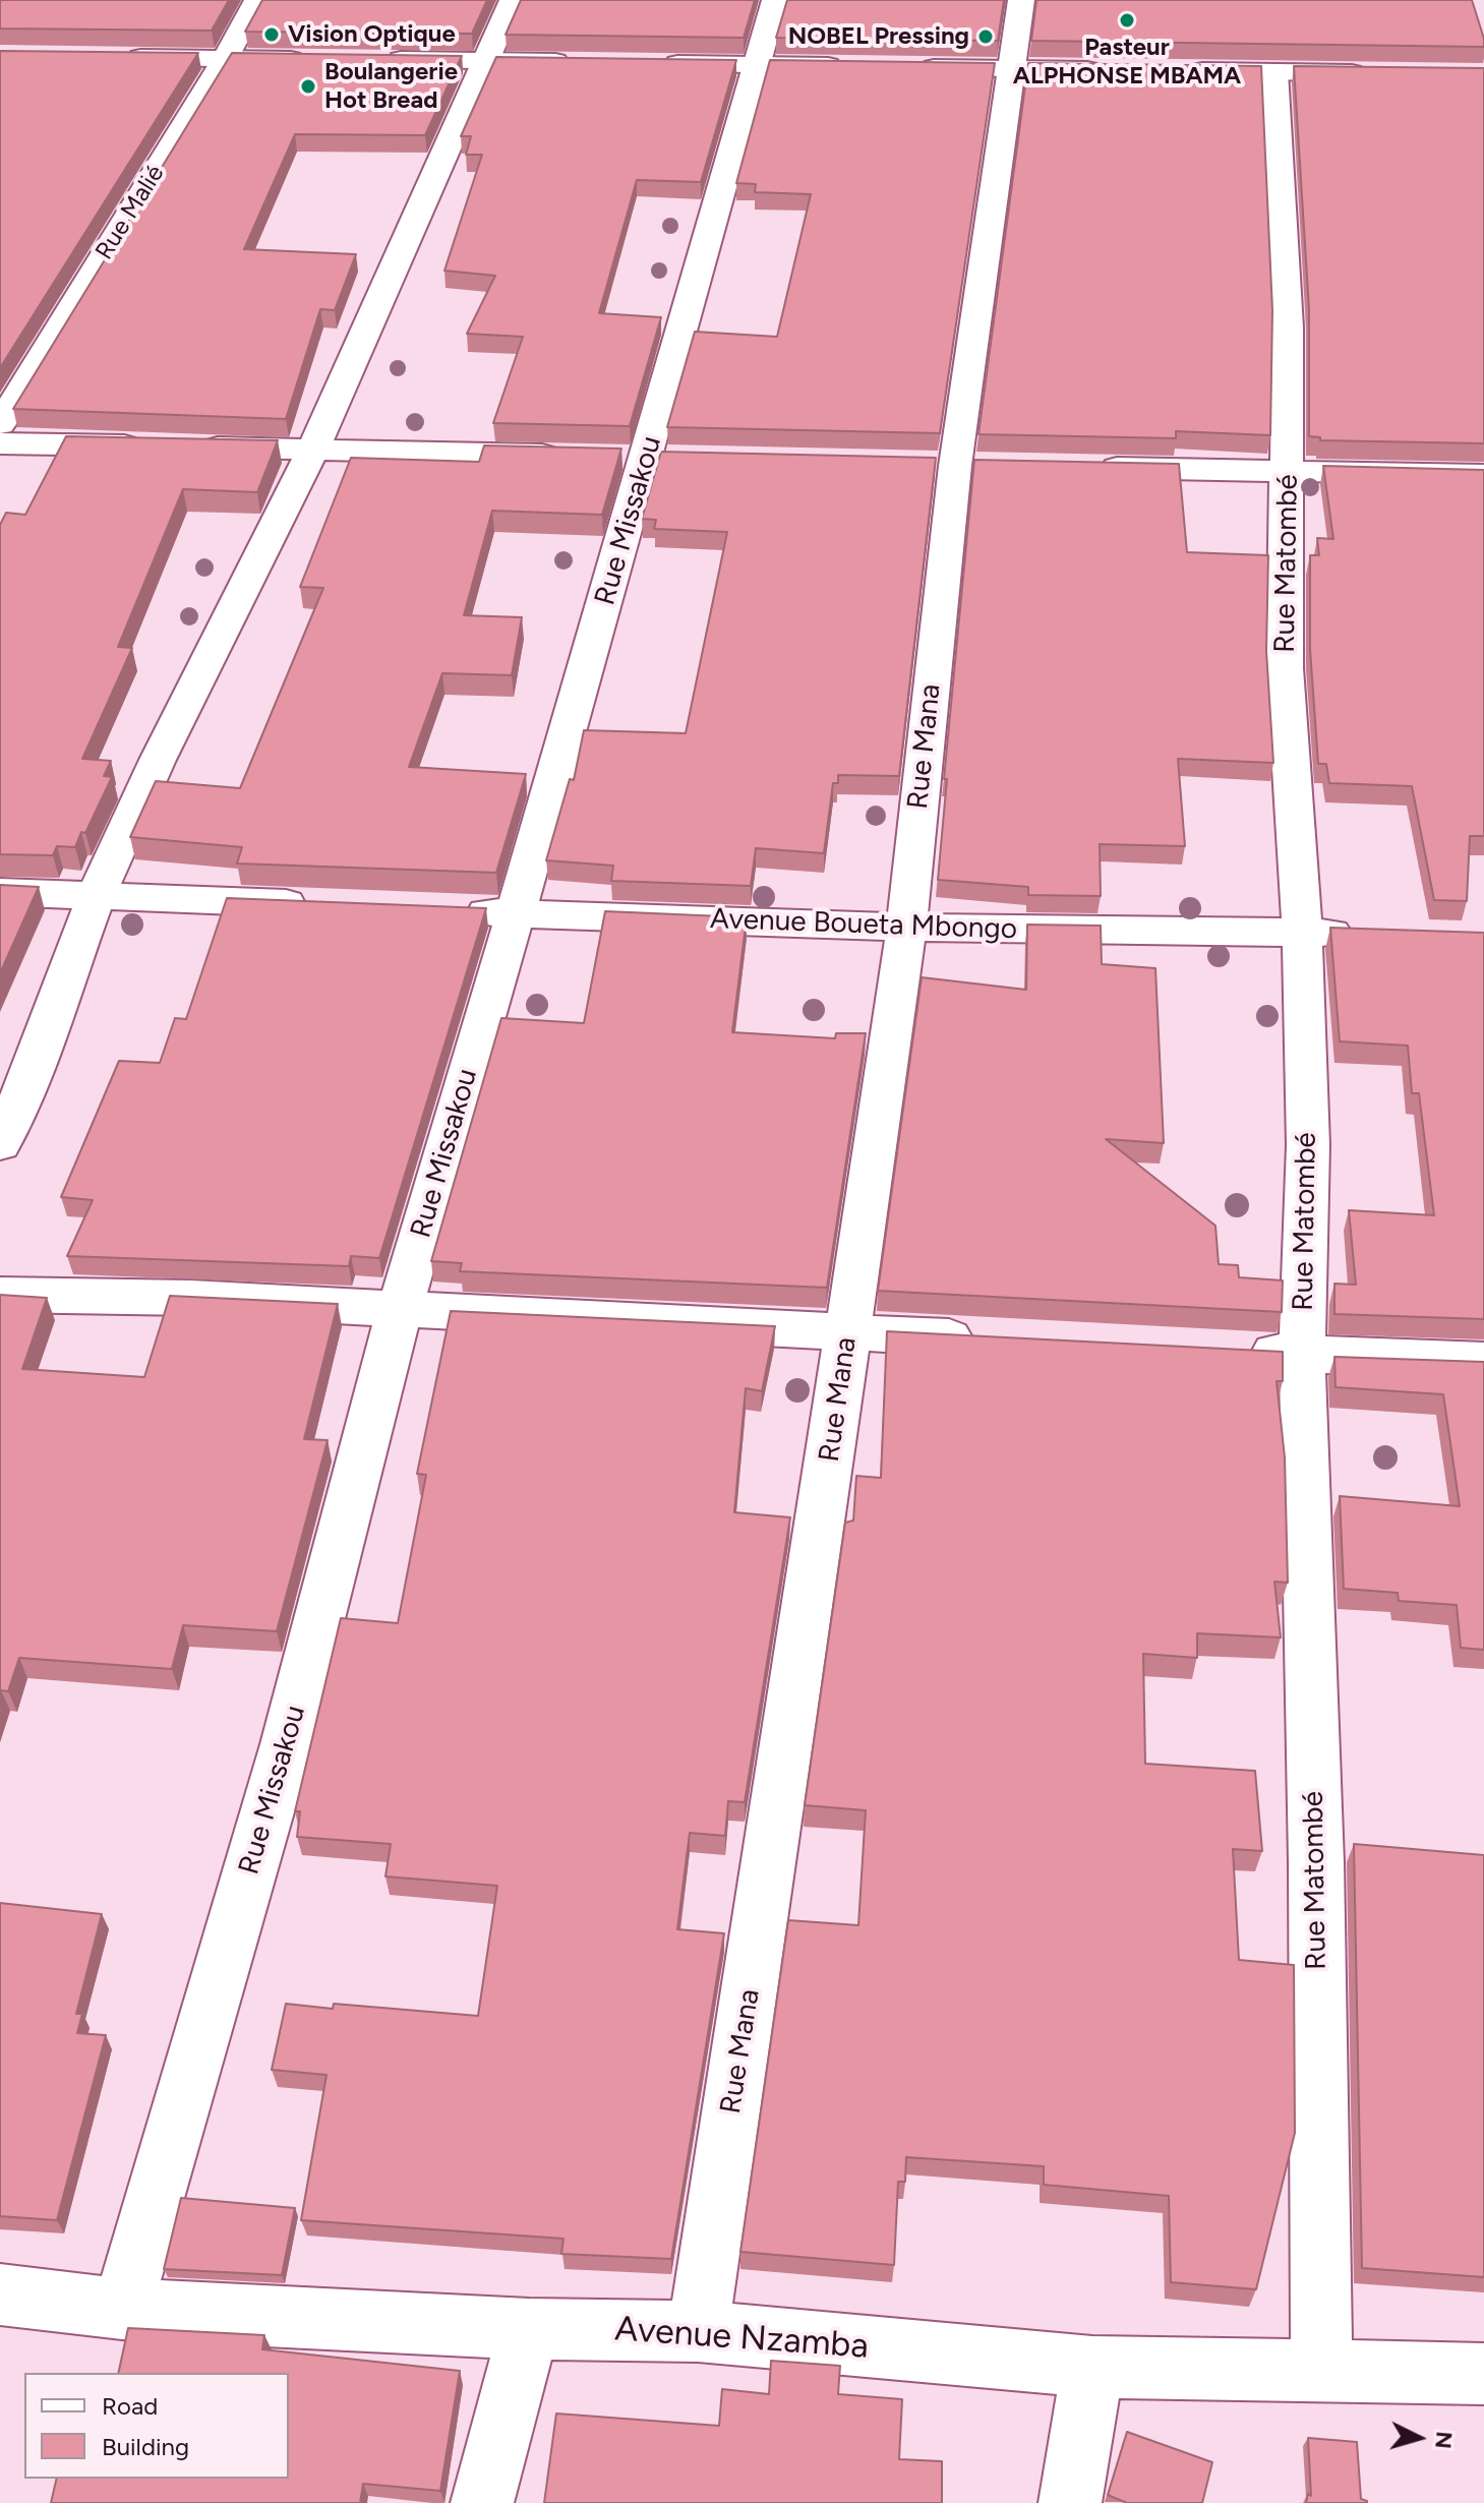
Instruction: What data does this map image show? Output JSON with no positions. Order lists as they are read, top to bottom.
{
  "streets": {
    "street": [
      "Rue Malié",
      "Rue Missakou",
      "Rue Matombé",
      "Rue Mana",
      "Avenue Boueta Mbongo",
      "Avenue Nzamba"
    ]
  },
  "crossings": [
    ["Rue Missakou", "Avenue Boueta Mbongo"],
    ["Rue Missakou", "Avenue Nzamba"],
    ["Rue Matombé", "Avenue Boueta Mbongo"],
    ["Rue Matombé", "Avenue Nzamba"],
    ["Rue Mana", "Avenue Boueta Mbongo"],
    ["Rue Mana", "Avenue Nzamba"]
  ],
  "places": [
    "Pasteur ALPHONSE MBAMA",
    "Vision Optique",
    "NOBEL Pressing",
    "Boulangerie Hot Bread"
  ],
  "legend": ["Road", "Building"],
  "north": "right"
}
